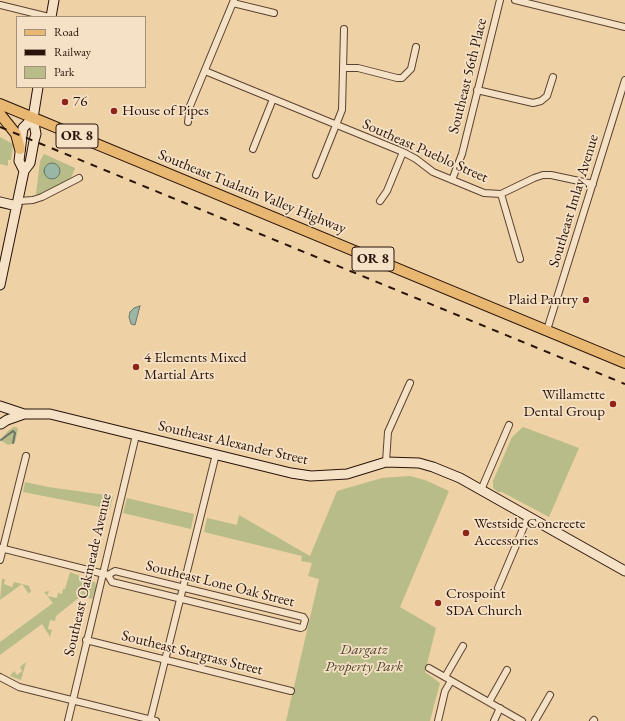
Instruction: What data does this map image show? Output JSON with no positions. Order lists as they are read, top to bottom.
{
  "streets": {
    "main road": ["OR 8", "Southeast Tualatin Valley Highway"],
    "street": [
      "Southeast 56th Place",
      "Southeast Pueblo Street",
      "Southeast Imlay Avenue",
      "Southeast Alexander Street",
      "Southeast Oakmeade Avenue",
      "Southeast Lone Oak Street",
      "Southeast Stargrass Street"
    ]
  },
  "crossings": [
    ["Southeast 56th Place", "Southeast Pueblo Street"],
    ["Southeast Pueblo Street", "Southeast Imlay Avenue"],
    ["Southeast Tualatin Valley Highway", "Southeast Imlay Avenue"],
    ["Southeast Alexander Street", "Southeast Oakmeade Avenue"],
    ["Southeast Oakmeade Avenue", "Southeast Lone Oak Street"],
    ["Southeast Oakmeade Avenue", "Southeast Stargrass Street"]
  ],
  "parks": ["Dargatz Property Park"],
  "places": [
    "76",
    "House of Pipes",
    "Plaid Pantry",
    "4 Elements Mixed Martial Arts",
    "Willamette Dental Group",
    "Westside Concreete Accessories",
    "Crospoint SDA Church"
  ],
  "legend": ["Road", "Railway", "Park"]
}
